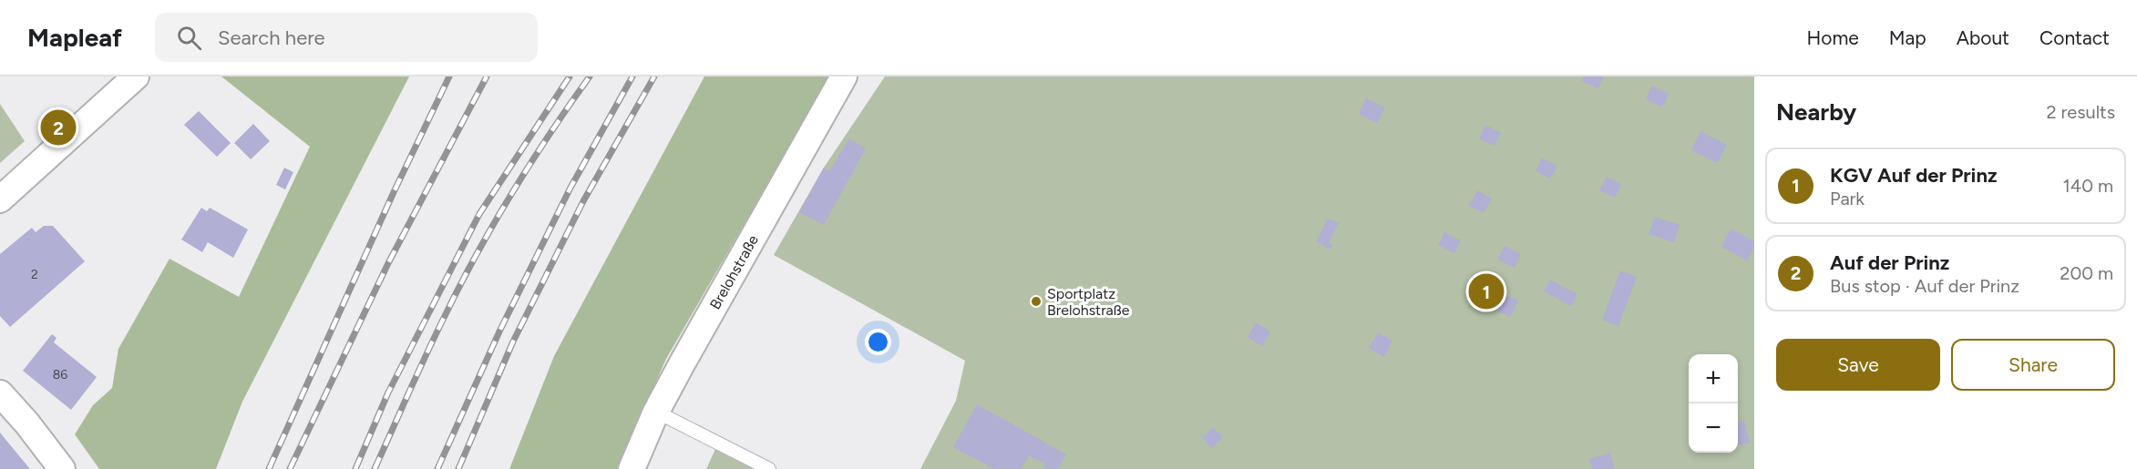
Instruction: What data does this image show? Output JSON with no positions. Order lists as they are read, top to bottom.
{
  "streets": {
    "street": ["Brelohstraße"]
  },
  "places": ["Sportplatz Brelohstraße"],
  "house_numbers": ["2", "86"],
  "page": {
    "header": "Mapleaf",
    "search": "Search here",
    "nav": [
      "Home",
      "Map",
      "About",
      "Contact"
    ],
    "heading": ["Nearby", "2 results"],
    "pins": ["2", "1"],
    "list": [
      {
        "mark": "1",
        "name": "KGV Auf der Prinz",
        "note": "Park",
        "value": "140 m"
      },
      {
        "mark": "2",
        "name": "Auf der Prinz",
        "note": "Bus stop · Auf der Prinz",
        "value": "200 m"
      }
    ],
    "buttons": ["Save", "Share"],
    "map_buttons": ["+", "−"]
  }
}
